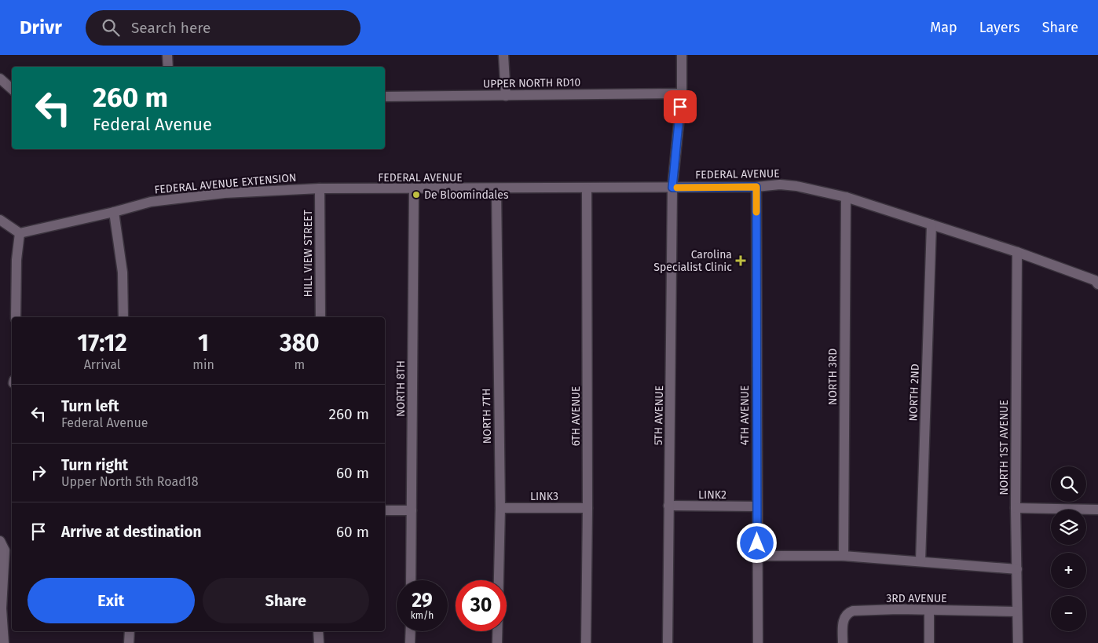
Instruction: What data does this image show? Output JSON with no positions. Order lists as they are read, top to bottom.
{
  "streets": {
    "street": [
      "UPPER NORTH RD10",
      "FEDERAL AVENUE",
      "FEDERAL AVENUE EXTENSION",
      "HILL VIEW STREET",
      "NORTH 3RD",
      "NORTH 8TH",
      "NORTH 2ND",
      "5TH AVENUE",
      "4TH AVENUE",
      "NORTH 7TH",
      "6TH AVENUE",
      "NORTH 1ST AVENUE",
      "LINK2",
      "LINK3",
      "3RD AVENUE"
    ]
  },
  "crossings": [
    ["UPPER NORTH RD10", "5TH AVENUE"],
    ["FEDERAL AVENUE", "FEDERAL AVENUE EXTENSION"],
    ["FEDERAL AVENUE", "HILL VIEW STREET"],
    ["FEDERAL AVENUE", "NORTH 3RD"],
    ["FEDERAL AVENUE", "NORTH 8TH"],
    ["FEDERAL AVENUE", "NORTH 2ND"],
    ["FEDERAL AVENUE", "5TH AVENUE"],
    ["FEDERAL AVENUE", "4TH AVENUE"],
    ["FEDERAL AVENUE", "NORTH 7TH"],
    ["FEDERAL AVENUE", "6TH AVENUE"],
    ["FEDERAL AVENUE", "NORTH 1ST AVENUE"],
    ["FEDERAL AVENUE EXTENSION", "HILL VIEW STREET"],
    ["5TH AVENUE", "LINK2"],
    ["4TH AVENUE", "LINK2"],
    ["NORTH 7TH", "LINK3"],
    ["6TH AVENUE", "LINK3"],
    ["NORTH 1ST AVENUE", "3RD AVENUE"]
  ],
  "places": {
    "other": ["De Bloomindales"],
    "health": ["Carolina Specialist Clinic"]
  },
  "page": {
    "header": "Drivr",
    "search": "Search here",
    "nav": ["Map", "Layers", "Share"],
    "turn": ["260 m", "Federal Avenue"],
    "eta": [
      "17:12",
      "Arrival",
      "1",
      "min",
      "380",
      "m"
    ],
    "list": [
      {
        "name": "Turn left",
        "note": "Federal Avenue",
        "value": "260 m"
      },
      {
        "name": "Turn right",
        "note": "Upper North 5th Road18",
        "value": "60 m"
      },
      {
        "name": "Arrive at destination",
        "value": "60 m"
      }
    ],
    "map_buttons": ["+", "−"],
    "buttons": ["Exit", "Share"],
    "speed": "29 km/h",
    "limit": "30"
  }
}
